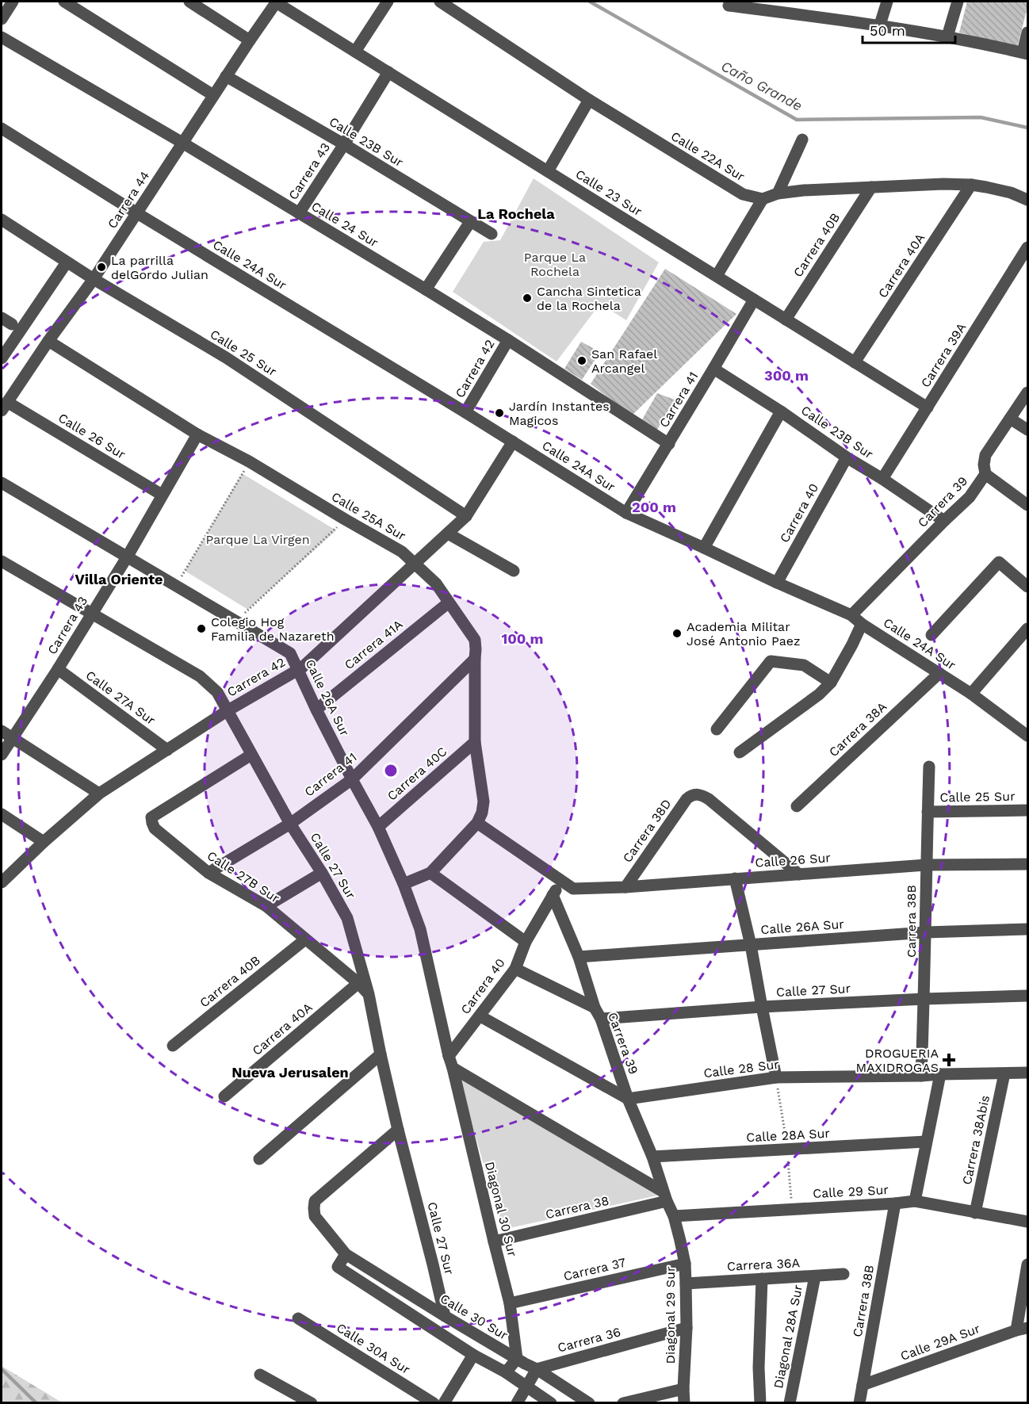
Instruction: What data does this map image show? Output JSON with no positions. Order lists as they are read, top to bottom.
{
  "streets": {
    "street": [
      "Calle 23B Sur",
      "Calle 22A Sur",
      "Carrera 43",
      "Calle 23 Sur",
      "Carrera 44",
      "Calle 24 Sur",
      "Carrera 40B",
      "Calle 24A Sur",
      "Carrera 40A",
      "Calle 25 Sur",
      "Carrera 39A",
      "Carrera 42",
      "Carrera 41",
      "Calle 26 Sur",
      "Carrera 39",
      "Carrera 40",
      "Calle 25A Sur",
      "Carrera 41A",
      "Calle 27A Sur",
      "Calle 26A Sur",
      "Carrera 38A",
      "Carrera 40C",
      "Carrera 38D",
      "Calle 27 Sur",
      "Calle 27B Sur",
      "Carrera 38B",
      "Calle 28 Sur",
      "Calle 28A Sur",
      "Carrera 38Abis",
      "Calle 29 Sur",
      "Carrera 38",
      "Diagonal 30 Sur",
      "Carrera 36A",
      "Carrera 37",
      "Diagonal 29 Sur",
      "Calle 30 Sur",
      "Diagonal 28A Sur",
      "Carrera 36",
      "Calle 29A Sur",
      "Calle 30A Sur"
    ]
  },
  "crossings": [
    ["Calle 23B Sur", "Carrera 43"],
    ["Calle 23B Sur", "Carrera 44"],
    ["Calle 23B Sur", "Carrera 39A"],
    ["Calle 23B Sur", "Carrera 41"],
    ["Calle 23B Sur", "Carrera 39"],
    ["Calle 23B Sur", "Carrera 40"],
    ["Carrera 43", "Calle 23 Sur"],
    ["Carrera 43", "Calle 24 Sur"],
    ["Carrera 43", "Calle 26 Sur"],
    ["Carrera 43", "Calle 25A Sur"],
    ["Carrera 43", "Calle 27A Sur"],
    ["Carrera 43", "Calle 26A Sur"],
    ["Carrera 43", "Calle 27 Sur"],
    ["Calle 23 Sur", "Carrera 44"],
    ["Calle 23 Sur", "Carrera 40B"],
    ["Calle 23 Sur", "Carrera 40A"],
    ["Calle 23 Sur", "Carrera 39A"],
    ["Calle 23 Sur", "Carrera 41"],
    ["Carrera 44", "Calle 24 Sur"],
    ["Carrera 44", "Calle 24A Sur"],
    ["Carrera 44", "Calle 25 Sur"],
    ["Carrera 44", "Calle 26 Sur"],
    ["Carrera 44", "Calle 25A Sur"],
    ["Calle 24 Sur", "Carrera 42"],
    ["Calle 24 Sur", "Carrera 41"],
    ["Carrera 40B", "Calle 27B Sur"],
    ["Calle 24A Sur", "Carrera 42"],
    ["Calle 24A Sur", "Carrera 41"],
    ["Calle 24A Sur", "Carrera 39"],
    ["Calle 24A Sur", "Carrera 40"],
    ["Calle 24A Sur", "Carrera 38A"],
    ["Carrera 40A", "Calle 27B Sur"],
    ["Calle 25 Sur", "Carrera 42"],
    ["Calle 25 Sur", "Carrera 38B"],
    ["Carrera 42", "Calle 25A Sur"],
    ["Carrera 42", "Calle 27A Sur"],
    ["Carrera 42", "Calle 26A Sur"],
    ["Carrera 42", "Calle 27 Sur"],
    ["Carrera 41", "Calle 25A Sur"],
    ["Carrera 41", "Calle 26A Sur"],
    ["Carrera 41", "Calle 27 Sur"],
    ["Carrera 41", "Calle 27B Sur"],
    ["Calle 26 Sur", "Carrera 40"],
    ["Calle 26 Sur", "Carrera 38D"],
    ["Calle 26 Sur", "Carrera 38B"],
    ["Carrera 39", "Carrera 40"],
    ["Carrera 39", "Calle 26A Sur"],
    ["Carrera 39", "Calle 27 Sur"],
    ["Carrera 39", "Calle 28 Sur"],
    ["Carrera 39", "Calle 28A Sur"],
    ["Carrera 39", "Carrera 38"],
    ["Carrera 39", "Diagonal 29 Sur"],
    ["Carrera 40", "Calle 26A Sur"],
    ["Calle 25A Sur", "Carrera 41A"],
    ["Calle 25A Sur", "Carrera 40C"],
    ["Carrera 41A", "Calle 26A Sur"],
    ["Calle 26A Sur", "Carrera 40C"],
    ["Calle 26A Sur", "Carrera 38B"],
    ["Calle 26A Sur", "Diagonal 30 Sur"],
    ["Calle 27 Sur", "Calle 27B Sur"],
    ["Calle 27 Sur", "Carrera 38B"],
    ["Calle 27 Sur", "Calle 30 Sur"],
    ["Carrera 38B", "Calle 28 Sur"],
    ["Carrera 38B", "Calle 29 Sur"],
    ["Carrera 38B", "Calle 29A Sur"],
    ["Calle 28 Sur", "Carrera 38Abis"],
    ["Carrera 38Abis", "Calle 29 Sur"],
    ["Calle 29 Sur", "Diagonal 29 Sur"],
    ["Carrera 38", "Diagonal 30 Sur"],
    ["Carrera 38", "Diagonal 29 Sur"],
    ["Diagonal 30 Sur", "Carrera 37"],
    ["Diagonal 30 Sur", "Calle 30 Sur"],
    ["Carrera 36A", "Diagonal 29 Sur"],
    ["Carrera 36A", "Diagonal 28A Sur"],
    ["Carrera 37", "Diagonal 29 Sur"],
    ["Diagonal 29 Sur", "Carrera 36"],
    ["Calle 30 Sur", "Carrera 36"]
  ],
  "districts": ["La Rochela", "Villa Oriente", "Nueva Jerusalen"],
  "water": ["Caño Grande"],
  "parks": ["Parque La Rochela", "Parque La Virgen"],
  "places": {
    "other": [
      "La parrilla delGordo Julian",
      "Cancha Sintetica de la Rochela",
      "San Rafael Arcangel",
      "Jardín Instantes Magicos",
      "Colegio Hog Familia de Nazareth",
      "Academia Militar José Antonio Paez"
    ],
    "health": ["DROGUERIA MAXIDROGAS"]
  },
  "scale_bar": "50 m",
  "rings": ["300 m", "200 m", "100 m"]
}
